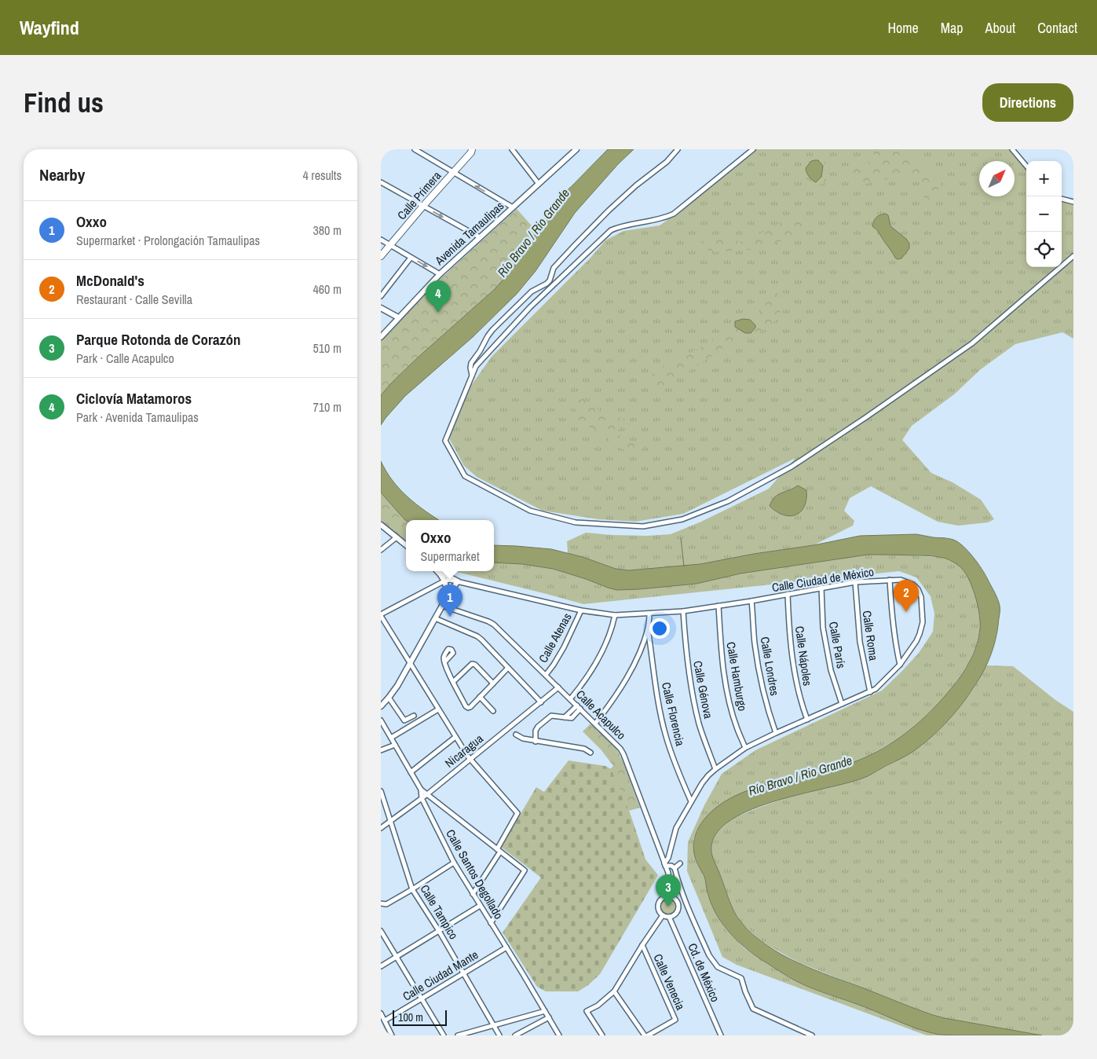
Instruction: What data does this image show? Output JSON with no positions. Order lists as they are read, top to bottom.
{
  "streets": {
    "main road": ["Calle Primera"],
    "street": [
      "Avenida Tamaulipas",
      "Calle Ciudad de México",
      "Calle Roma",
      "Calle Atenas",
      "Calle París",
      "Calle Nápoles",
      "Calle Londres",
      "Calle Hamburgo",
      "Calle Génova",
      "Calle Florencia",
      "Calle Acapulco",
      "Nicaragua",
      "Calle Santos Degollado",
      "Calle Tampico",
      "Cd. de México",
      "Calle Ciudad Mante",
      "Calle Venecia"
    ]
  },
  "crossings": [
    ["Calle Ciudad de México", "Calle Roma"],
    ["Calle Ciudad de México", "Calle Atenas"],
    ["Calle Ciudad de México", "Calle París"],
    ["Calle Ciudad de México", "Calle Nápoles"],
    ["Calle Ciudad de México", "Calle Londres"],
    ["Calle Ciudad de México", "Calle Hamburgo"],
    ["Calle Ciudad de México", "Calle Génova"],
    ["Calle Ciudad de México", "Calle Florencia"],
    ["Calle Ciudad de México", "Calle Acapulco"],
    ["Calle Atenas", "Calle Acapulco"],
    ["Calle Acapulco", "Nicaragua"],
    ["Calle Acapulco", "Cd. de México"],
    ["Nicaragua", "Calle Santos Degollado"],
    ["Nicaragua", "Calle Tampico"],
    ["Calle Santos Degollado", "Calle Ciudad Mante"],
    ["Calle Tampico", "Calle Ciudad Mante"]
  ],
  "water": ["Río Bravo / Rio Grande"],
  "scale_bar": "100 m",
  "north": "top right",
  "page": {
    "header": "Wayfind",
    "nav": [
      "Home",
      "Map",
      "About",
      "Contact"
    ],
    "buttons": "Directions",
    "title": "Find us",
    "heading": ["Nearby", "4 results"],
    "map_buttons": ["+", "−"],
    "list": [
      {
        "mark": "1",
        "name": "Oxxo",
        "note": "Supermarket · Prolongación Tamaulipas",
        "value": "380 m"
      },
      {
        "mark": "2",
        "name": "McDonald's",
        "note": "Restaurant · Calle Sevilla",
        "value": "460 m"
      },
      {
        "mark": "3",
        "name": "Parque Rotonda de Corazón",
        "note": "Park · Calle Acapulco",
        "value": "510 m"
      },
      {
        "mark": "4",
        "name": "Ciclovía Matamoros",
        "note": "Park · Avenida Tamaulipas",
        "value": "710 m"
      }
    ],
    "pins": [
      "4",
      "2",
      "1",
      "3"
    ],
    "popup": ["Oxxo", "Supermarket"],
    "scale": "100 m"
  }
}
